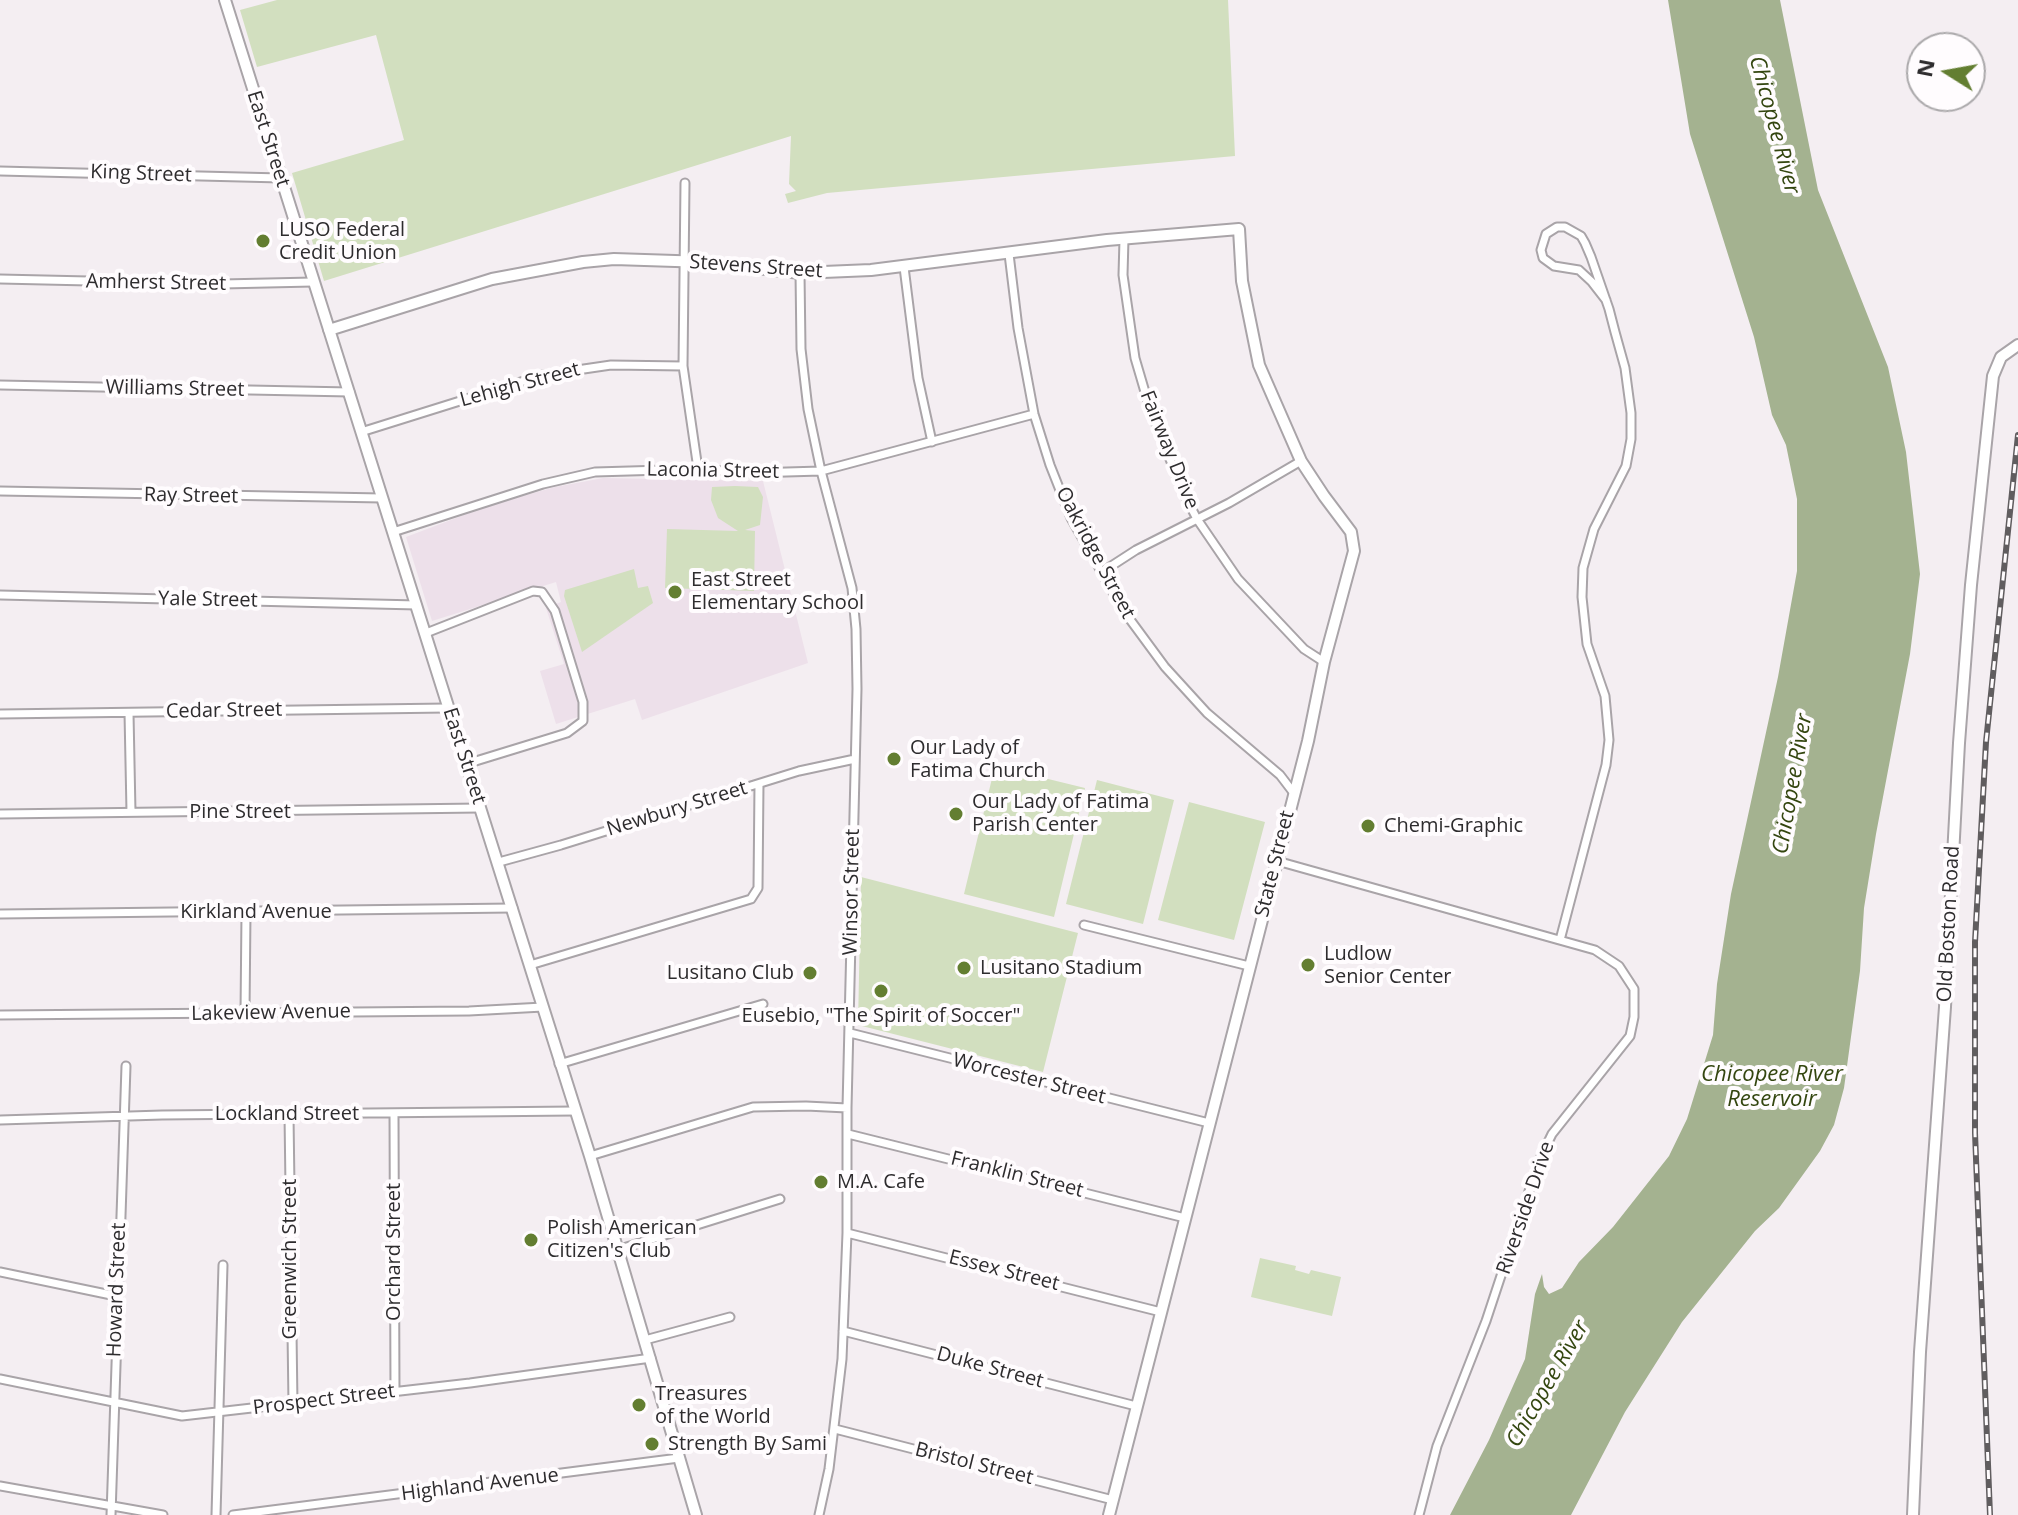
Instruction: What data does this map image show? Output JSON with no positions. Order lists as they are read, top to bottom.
{
  "streets": {
    "street": [
      "East Street",
      "King Street",
      "Stevens Street",
      "Amherst Street",
      "Lehigh Street",
      "Williams Street",
      "Fairway Drive",
      "Laconia Street",
      "Ray Street",
      "Oakridge Street",
      "Yale Street",
      "Cedar Street",
      "Newbury Street",
      "Pine Street",
      "State Street",
      "Winsor Street",
      "Kirkland Avenue",
      "Old Boston Road",
      "Lakeview Avenue",
      "Worcester Street",
      "Lockland Street",
      "Franklin Street",
      "Riverside Drive",
      "Orchard Street",
      "Greenwich Street",
      "Essex Street",
      "Howard Street",
      "Duke Street",
      "Prospect Street",
      "Bristol Street",
      "Highland Avenue"
    ]
  },
  "crossings": [
    ["East Street", "King Street"],
    ["East Street", "Stevens Street"],
    ["East Street", "Amherst Street"],
    ["East Street", "Lehigh Street"],
    ["East Street", "Williams Street"],
    ["East Street", "Laconia Street"],
    ["East Street", "Ray Street"],
    ["East Street", "Yale Street"],
    ["East Street", "Cedar Street"],
    ["East Street", "Newbury Street"],
    ["East Street", "Pine Street"],
    ["East Street", "Kirkland Avenue"],
    ["East Street", "Lakeview Avenue"],
    ["East Street", "Lockland Street"],
    ["East Street", "Prospect Street"],
    ["East Street", "Highland Avenue"],
    ["Stevens Street", "Fairway Drive"],
    ["Stevens Street", "Oakridge Street"],
    ["Stevens Street", "State Street"],
    ["Stevens Street", "Winsor Street"],
    ["Fairway Drive", "State Street"],
    ["Laconia Street", "Oakridge Street"],
    ["Laconia Street", "Winsor Street"],
    ["Oakridge Street", "State Street"],
    ["Newbury Street", "Winsor Street"],
    ["State Street", "Worcester Street"],
    ["State Street", "Franklin Street"],
    ["State Street", "Riverside Drive"],
    ["State Street", "Essex Street"],
    ["State Street", "Duke Street"],
    ["State Street", "Bristol Street"],
    ["Winsor Street", "Worcester Street"],
    ["Winsor Street", "Franklin Street"],
    ["Winsor Street", "Essex Street"],
    ["Winsor Street", "Duke Street"],
    ["Winsor Street", "Bristol Street"],
    ["Lockland Street", "Orchard Street"],
    ["Lockland Street", "Greenwich Street"],
    ["Lockland Street", "Howard Street"],
    ["Orchard Street", "Prospect Street"],
    ["Greenwich Street", "Prospect Street"],
    ["Howard Street", "Prospect Street"]
  ],
  "water": ["Chicopee River", "Chicopee River Reservoir"],
  "places": [
    "LUSO Federal Credit Union",
    "East Street Elementary School",
    "Our Lady of Fatima Church",
    "Our Lady of Fatima Parish Center",
    "Chemi-Graphic",
    "Ludlow Senior Center",
    "Lusitano Stadium",
    "Lusitano Club",
    "Eusebio, \"The Spirit of Soccer\"",
    "M.A. Cafe",
    "Polish American Citizen's Club",
    "Treasures of the World",
    "Strength By Sami"
  ],
  "north": "left"
}
